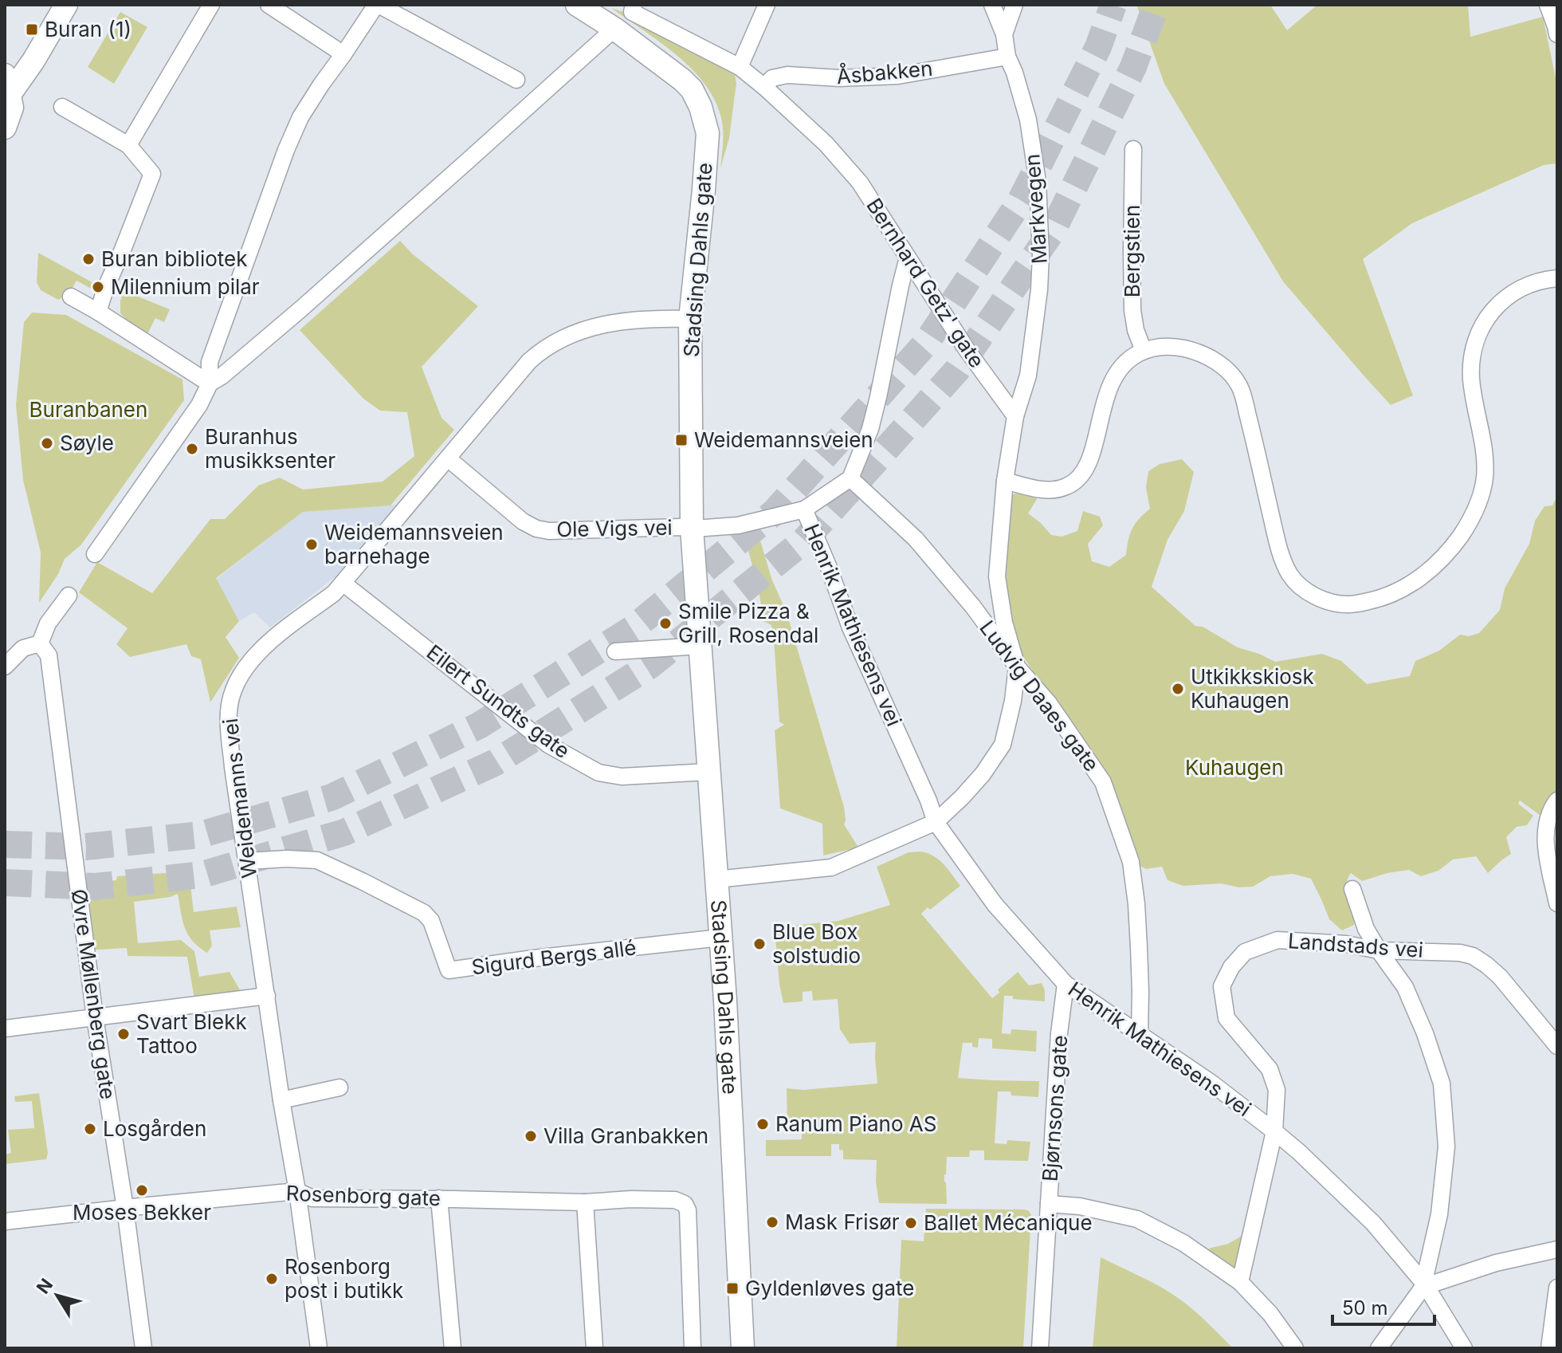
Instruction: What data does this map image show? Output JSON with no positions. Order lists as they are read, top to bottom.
{
  "streets": {
    "main road": ["Stadsing Dahls gate"],
    "street": [
      "Åsbakken",
      "Markvegen",
      "Bergstien",
      "Bernhard Getz' gate",
      "Ole Vigs vei",
      "Henrik Mathiesens vei",
      "Ludvig Daaes gate",
      "Eilert Sundts gate",
      "Weidemanns vei",
      "Landstads vei",
      "Sigurd Bergs allé",
      "Øvre Møllenberg gate",
      "Bjørnsons gate",
      "Rosenborg gate"
    ]
  },
  "crossings": [
    ["Åsbakken", "Markvegen"],
    ["Åsbakken", "Bernhard Getz' gate"],
    ["Markvegen", "Bernhard Getz' gate"],
    ["Stadsing Dahls gate", "Ole Vigs vei"],
    ["Stadsing Dahls gate", "Eilert Sundts gate"],
    ["Stadsing Dahls gate", "Weidemanns vei"],
    ["Stadsing Dahls gate", "Sigurd Bergs allé"],
    ["Ole Vigs vei", "Henrik Mathiesens vei"],
    ["Ole Vigs vei", "Weidemanns vei"],
    ["Henrik Mathiesens vei", "Ludvig Daaes gate"],
    ["Henrik Mathiesens vei", "Landstads vei"],
    ["Henrik Mathiesens vei", "Bjørnsons gate"],
    ["Eilert Sundts gate", "Weidemanns vei"],
    ["Weidemanns vei", "Sigurd Bergs allé"],
    ["Weidemanns vei", "Rosenborg gate"],
    ["Øvre Møllenberg gate", "Rosenborg gate"]
  ],
  "parks": ["Buranbanen", "Kuhaugen"],
  "places": {
    "transit": ["Buran (1)", "Weidemannsveien", "Gyldenløves gate"],
    "other": [
      "Buran bibliotek",
      "Milennium pilar",
      "Søyle",
      "Buranhus musikksenter",
      "Weidemannsveien barnehage",
      "Smile Pizza & Grill, Rosendal",
      "Utkikkskiosk Kuhaugen",
      "Blue Box solstudio",
      "Svart Blekk Tattoo",
      "Ranum Piano AS",
      "Losgården",
      "Villa Granbakken",
      "Moses Bekker",
      "Mask Frisør",
      "Ballet Mécanique",
      "Rosenborg post i butikk"
    ]
  },
  "scale_bar": "50 m",
  "north": "top left"
}
